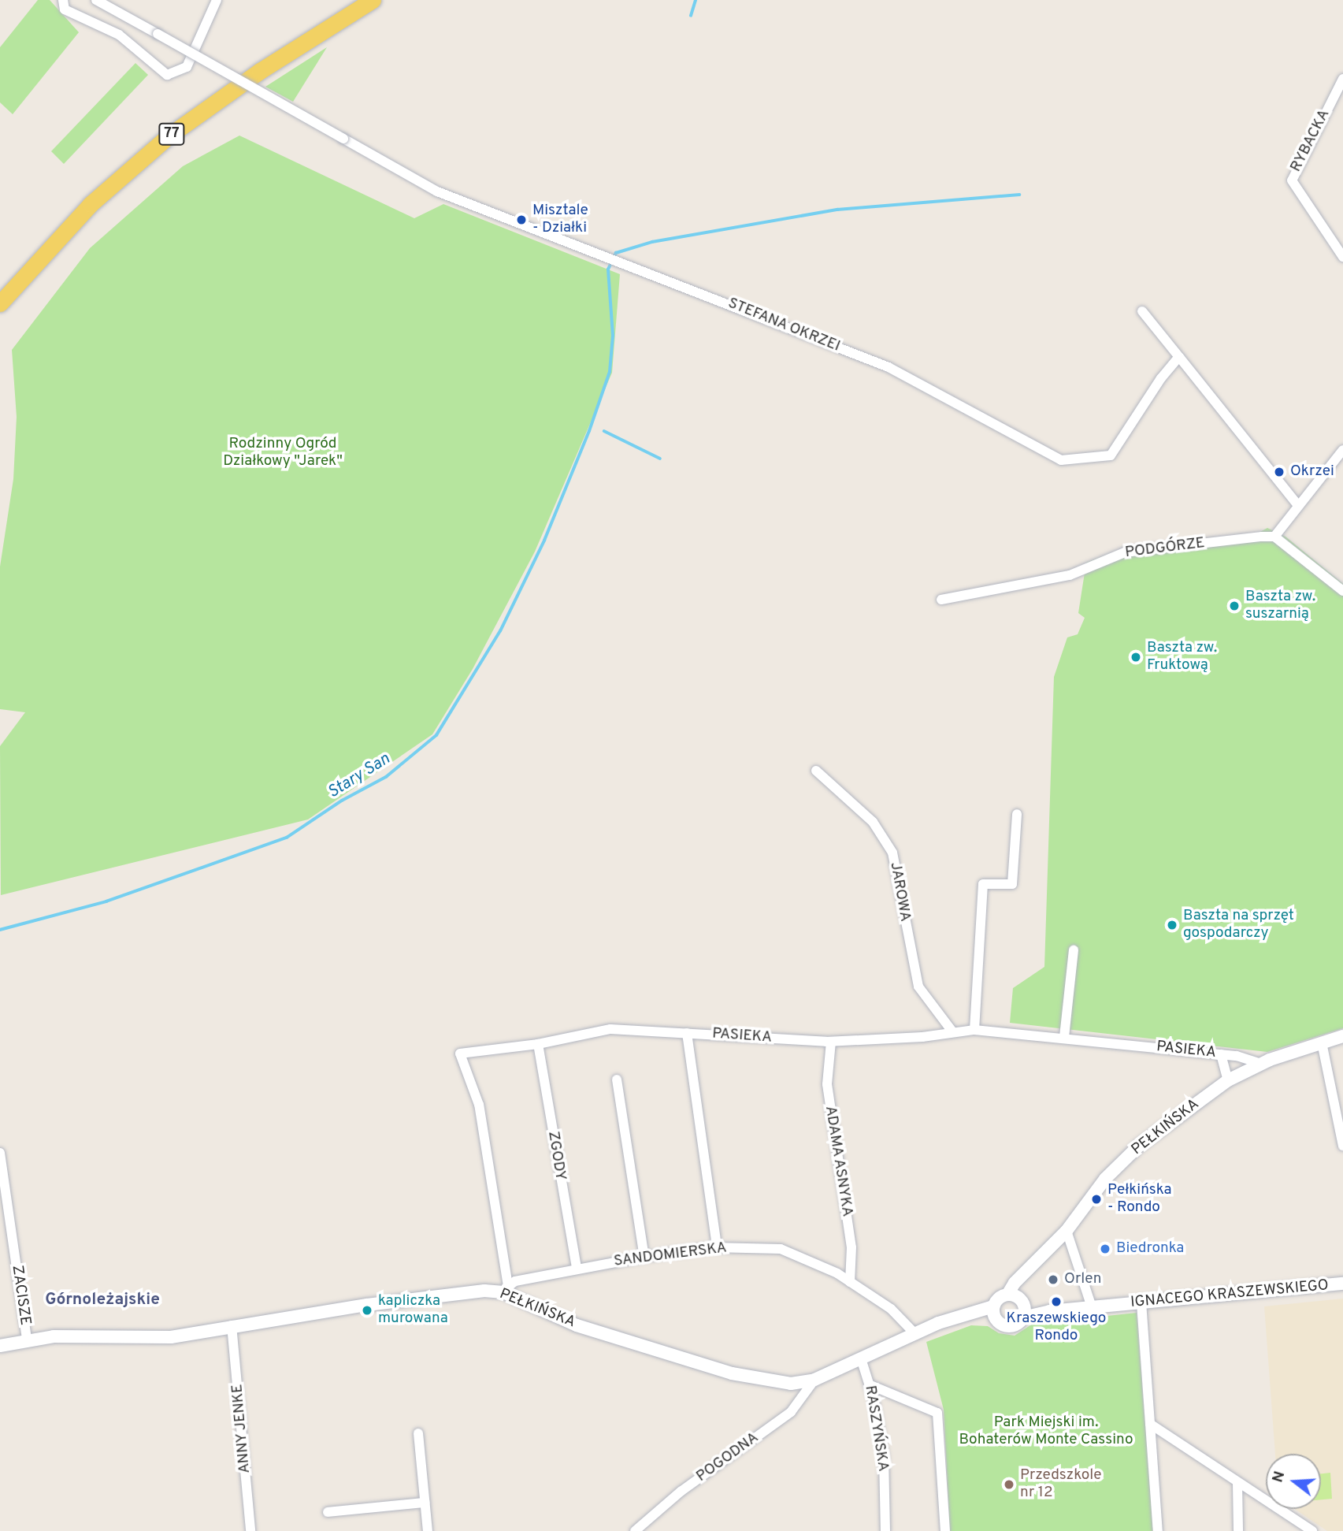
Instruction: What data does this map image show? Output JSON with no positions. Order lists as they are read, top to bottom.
{
  "streets": {
    "main road": ["77"],
    "street": [
      "RYBACKA",
      "STEFANA OKRZEI",
      "PODGÓRZE",
      "JAROWA",
      "PASIEKA",
      "PEŁKIŃSKA",
      "ZGODY",
      "ADAMA ASNYKA",
      "SANDOMIERSKA",
      "IGNACEGO KRASZEWSKIEGO",
      "ZACISZE",
      "ANNY JENKE",
      "RASZYŃSKA",
      "POGODNA"
    ]
  },
  "crossings": [
    ["JAROWA", "PASIEKA"],
    ["PASIEKA", "PEŁKIŃSKA"],
    ["PASIEKA", "ZGODY"],
    ["PASIEKA", "ADAMA ASNYKA"],
    ["PASIEKA", "SANDOMIERSKA"],
    ["PEŁKIŃSKA", "SANDOMIERSKA"],
    ["PEŁKIŃSKA", "IGNACEGO KRASZEWSKIEGO"],
    ["PEŁKIŃSKA", "ZACISZE"],
    ["PEŁKIŃSKA", "ANNY JENKE"],
    ["PEŁKIŃSKA", "RASZYŃSKA"],
    ["PEŁKIŃSKA", "POGODNA"],
    ["ZGODY", "SANDOMIERSKA"],
    ["ADAMA ASNYKA", "SANDOMIERSKA"]
  ],
  "districts": ["Górnoleżajskie"],
  "water": ["Stary San"],
  "parks": ["Rodzinny Ogród Działkowy \"Jarek\"", "Park Miejski im. Bohaterów Monte Cassino"],
  "places": [
    "Misztale - Działki",
    "Okrzei",
    "Baszta zw. suszarnią",
    "Baszta zw. Fruktową",
    "Baszta na sprzęt gospodarczy",
    "Pełkińska - Rondo",
    "Biedronka",
    "Orlen",
    "Kraszewskiego Rondo",
    "kapliczka murowana",
    "Przedszkole nr 12"
  ],
  "north": "left"
}
